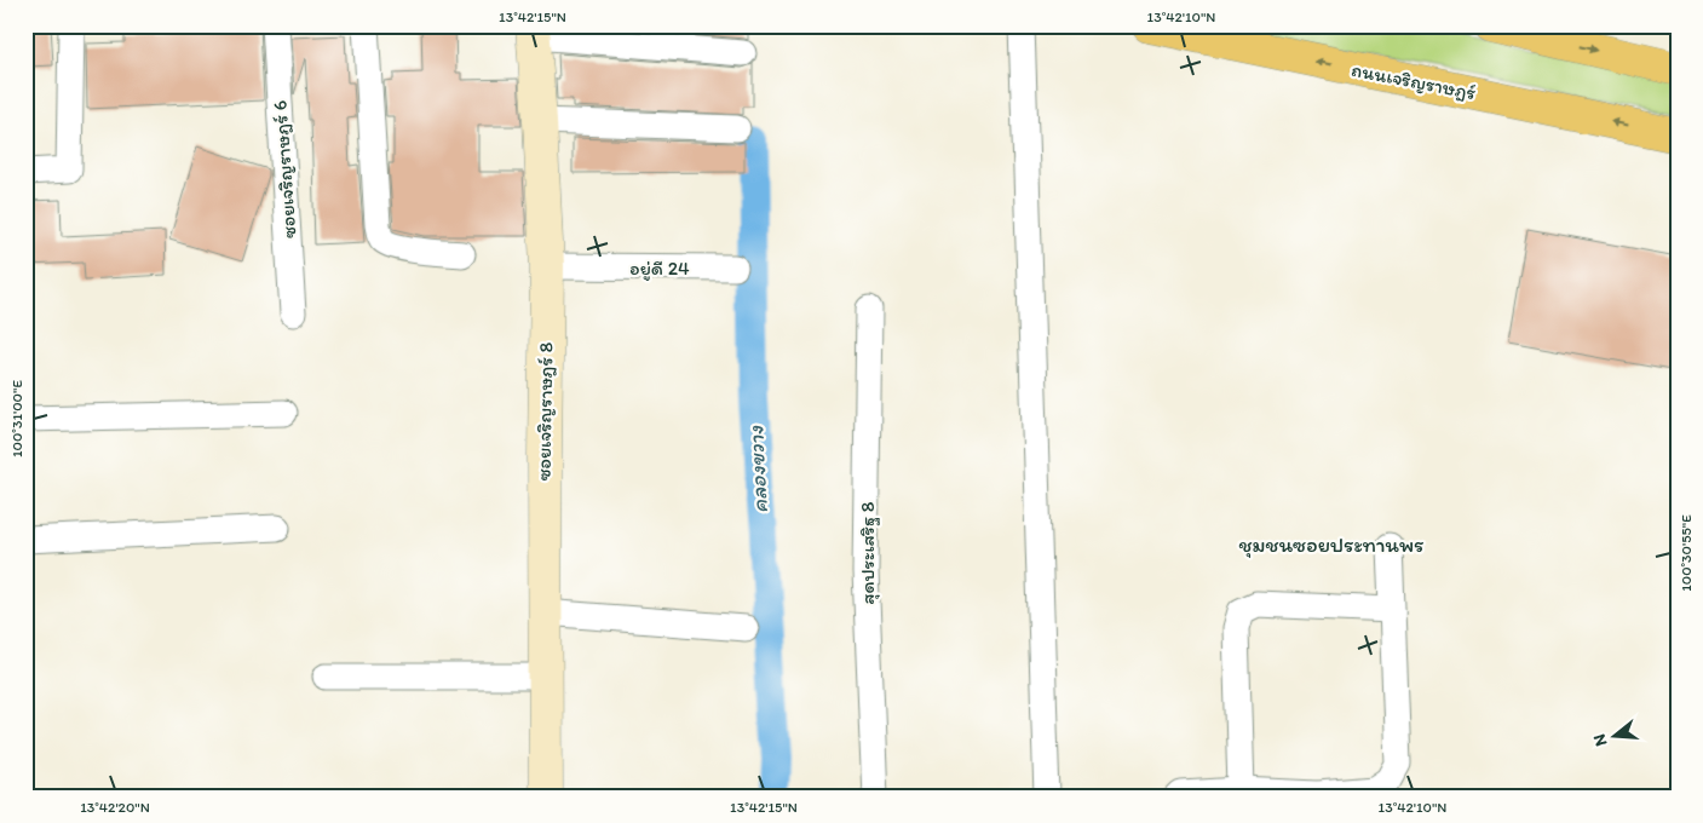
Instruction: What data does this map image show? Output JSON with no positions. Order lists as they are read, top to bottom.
{
  "streets": {
    "main road": ["ถนนเจริญราษฎร์"],
    "street": [
      "ซอยเจริญราษฎร์ 6",
      "อยู่ดี 24",
      "ซอยเจริญราษฎร์ 8",
      "สุดประเสริฐ 8"
    ]
  },
  "crossings": [
    ["อยู่ดี 24", "ซอยเจริญราษฎร์ 8"]
  ],
  "districts": ["ชุมชนซอยประทานพร"],
  "water": ["คลองขวาง"],
  "north": "left",
  "coordinates": [
    "13°42'15\"N",
    "13°42'10\"N",
    "100°31'00\"E",
    "100°30'55\"E",
    "13°42'20\"N"
  ]
}
